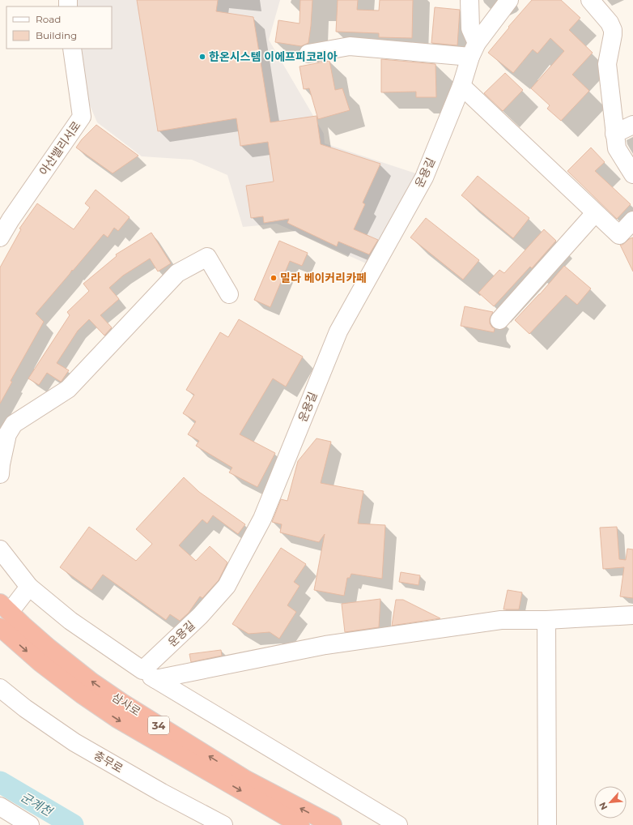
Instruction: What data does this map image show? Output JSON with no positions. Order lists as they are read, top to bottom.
{
  "streets": {
    "highway": ["삼사로", "34"],
    "street": ["아산밸리서로", "운용길", "충무로"]
  },
  "water": ["군계천"],
  "places": ["한온시스템 이에프피코리아", "밀라 베이커리카페"],
  "legend": ["Road", "Building"],
  "north": "bottom left"
}
